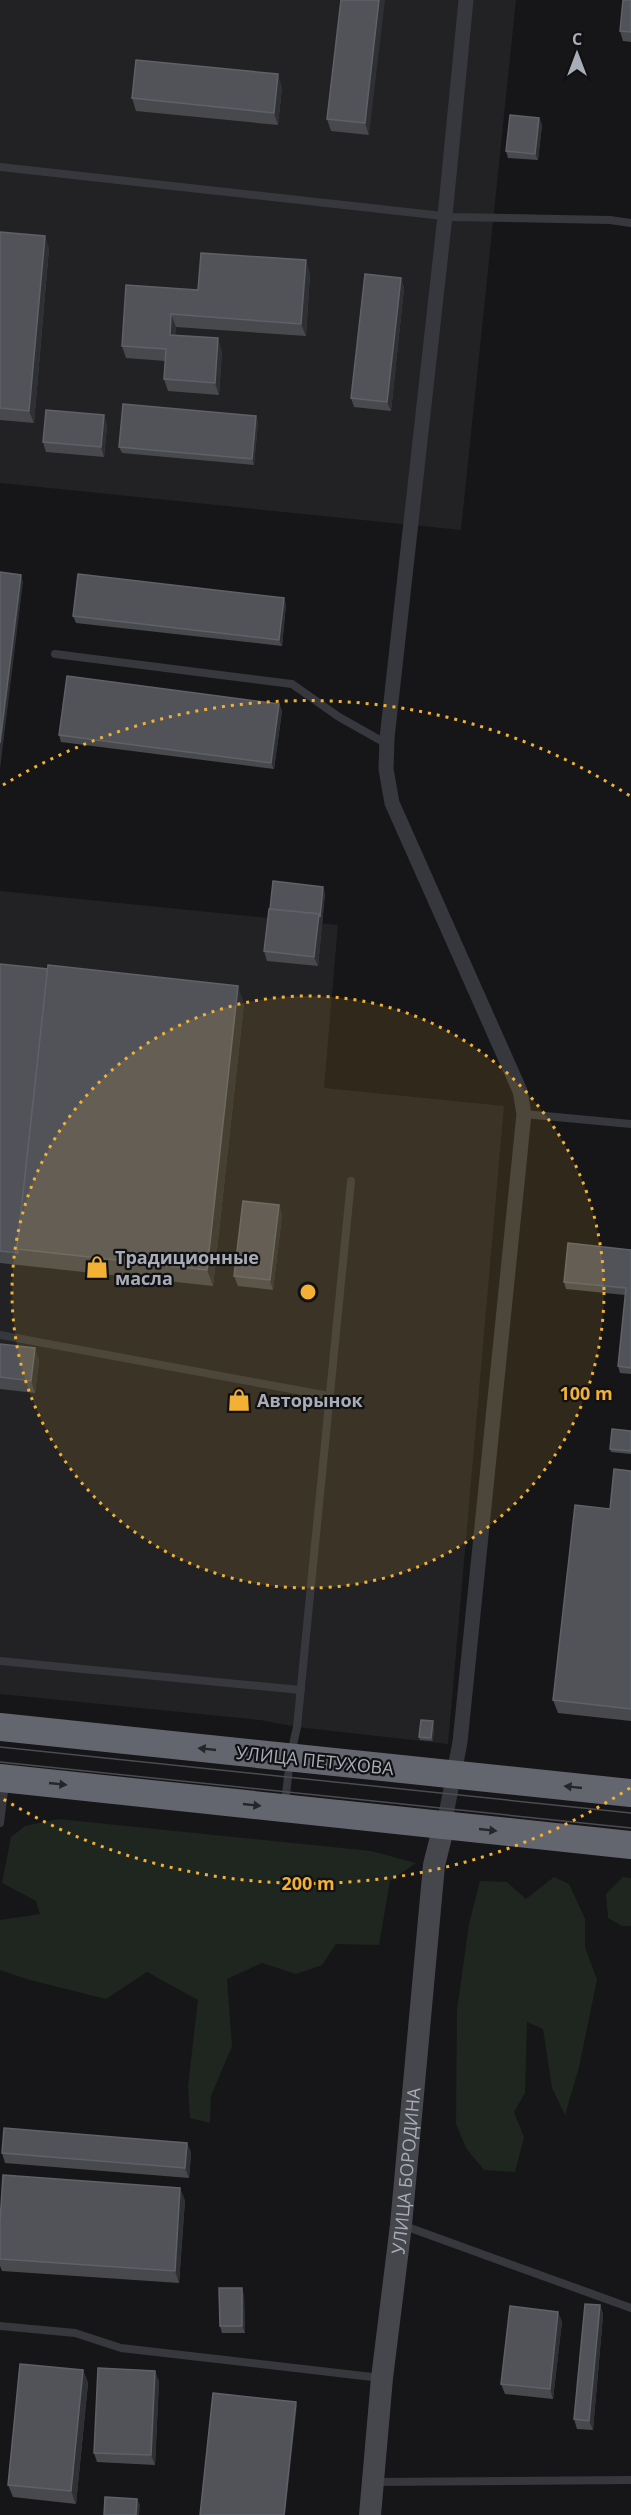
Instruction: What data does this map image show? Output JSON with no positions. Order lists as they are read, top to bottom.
{
  "streets": {
    "highway": ["УЛИЦА ПЕТУХОВА"],
    "main road": ["УЛИЦА БОРОДИНА"]
  },
  "places": {
    "shop": ["Традиционные масла", "Авторынок"]
  },
  "north": "top",
  "rings": ["100 m", "200 m"]
}
